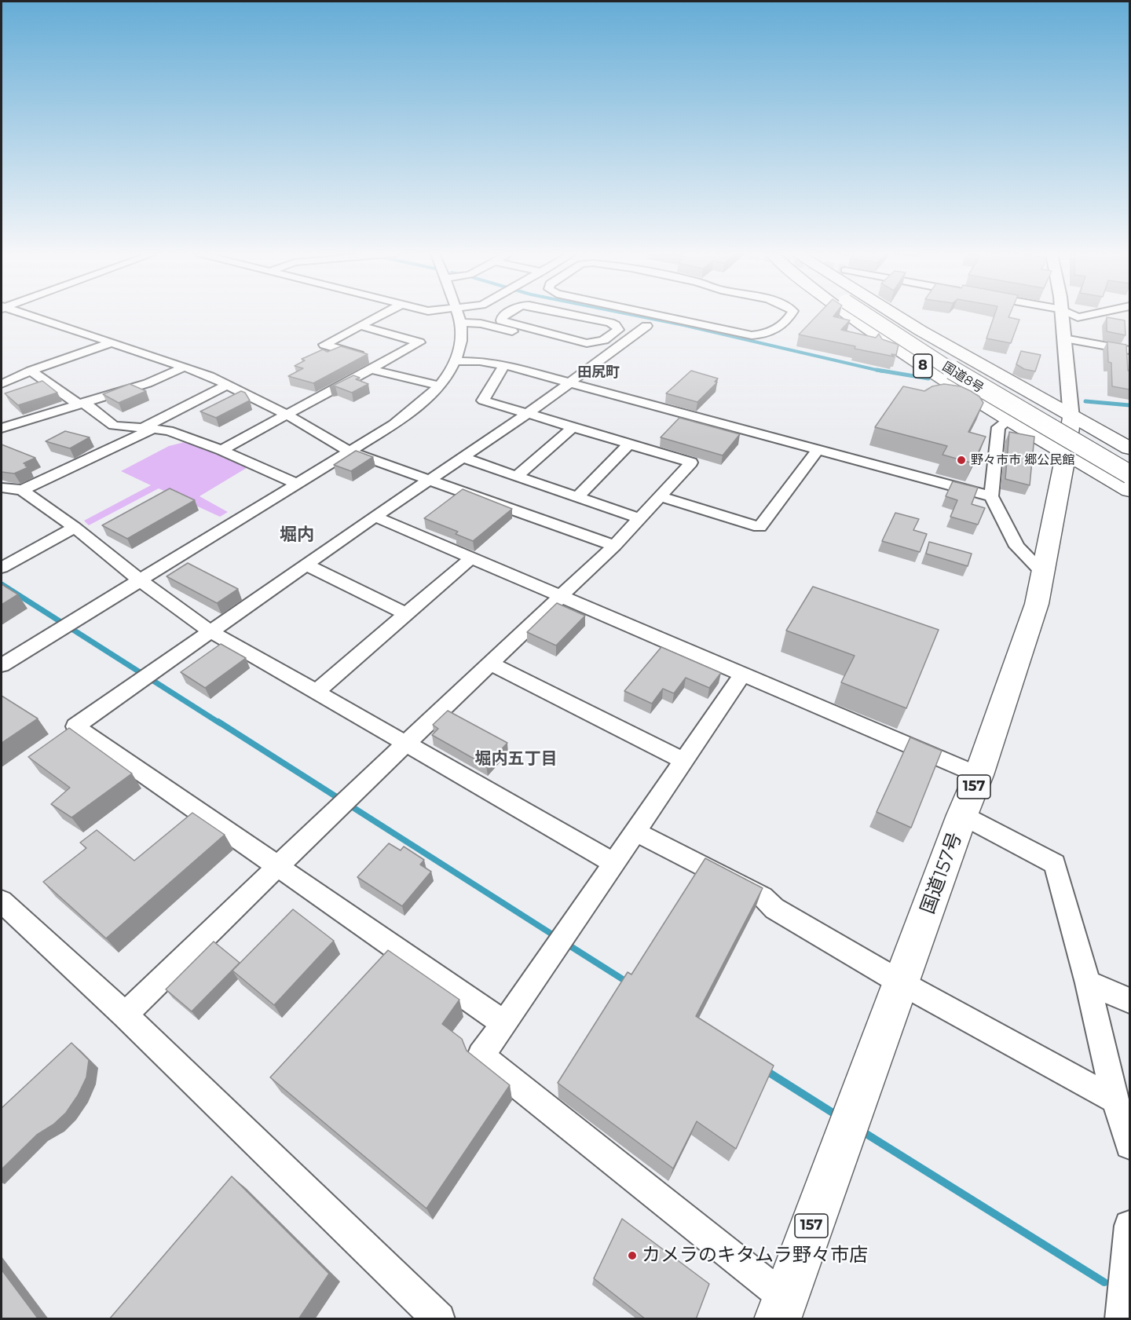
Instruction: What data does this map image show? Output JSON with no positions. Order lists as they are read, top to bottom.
{
  "streets": {
    "highway": [
      "8",
      "国道8号",
      "157",
      "国道157号"
    ]
  },
  "crossings": [
    ["8", "国道157号"]
  ],
  "districts": ["田尻町", "堀内", "堀内五丁目"],
  "places": ["野々市市 郷公民館", "カメラのキタムラ野々市店"]
}
